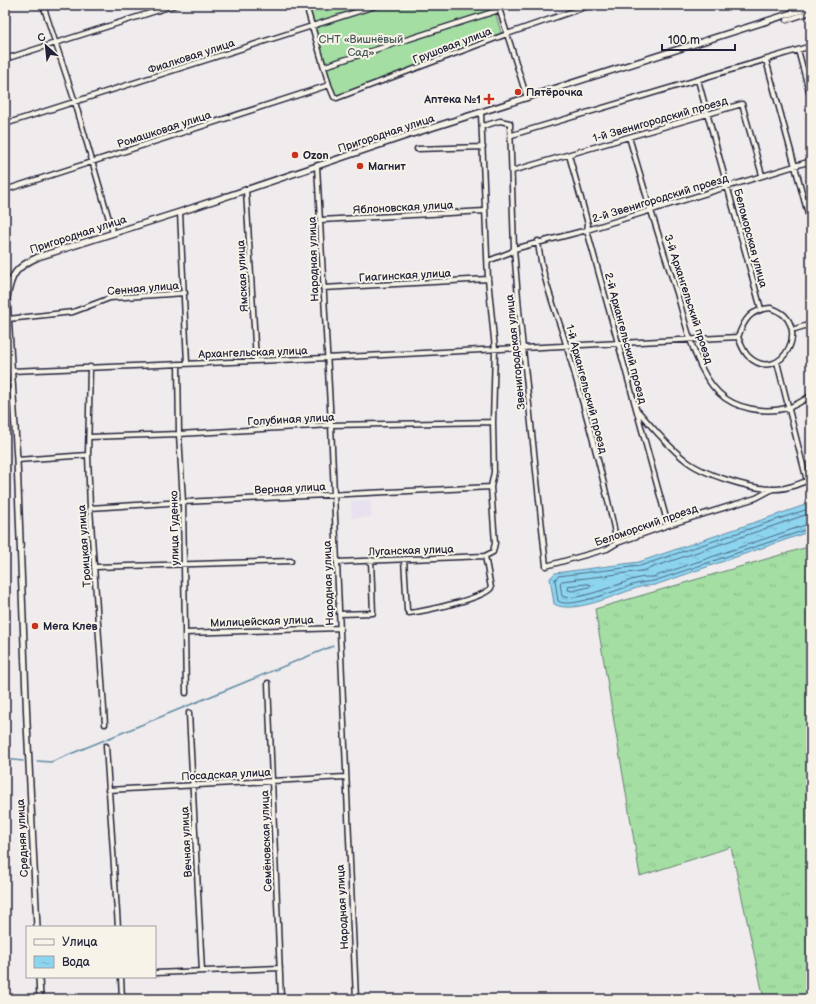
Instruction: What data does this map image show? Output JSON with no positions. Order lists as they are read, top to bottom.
{
  "streets": {
    "street": [
      "Грушовая улица",
      "Фиалковая улица",
      "1-й Звенигородский проезд",
      "Ромашковая улица",
      "Пригородная улица",
      "2-й Звенигородский проезд",
      "Яблоновская улица",
      "Беломорская улица",
      "Народная улица",
      "Гиагинская улица",
      "Ямская улица",
      "Сенная улица",
      "3-й Архангельский проезд",
      "2-й Архангельский проезд",
      "Архангельская улица",
      "Звенигородская улица",
      "1-й Архангельский проезд",
      "Голубиная улица",
      "Верная улица",
      "Беломорский проезд",
      "улица Гуденко",
      "Троицкая улица",
      "Луганская улица",
      "Милицейская улица",
      "Посадская улица",
      "Средняя улица",
      "Семёновская улица",
      "Вечная улица"
    ]
  },
  "crossings": [
    ["Грушовая улица", "Ромашковая улица"],
    ["1-й Звенигородский проезд", "2-й Звенигородский проезд"],
    ["1-й Звенигородский проезд", "Беломорская улица"],
    ["1-й Звенигородский проезд", "3-й Архангельский проезд"],
    ["1-й Звенигородский проезд", "2-й Архангельский проезд"],
    ["1-й Звенигородский проезд", "Звенигородская улица"],
    ["Пригородная улица", "Народная улица"],
    ["Пригородная улица", "Ямская улица"],
    ["Пригородная улица", "Звенигородская улица"],
    ["Пригородная улица", "Средняя улица"],
    ["2-й Звенигородский проезд", "Беломорская улица"],
    ["2-й Звенигородский проезд", "3-й Архангельский проезд"],
    ["2-й Звенигородский проезд", "2-й Архангельский проезд"],
    ["2-й Звенигородский проезд", "Звенигородская улица"],
    ["2-й Звенигородский проезд", "1-й Архангельский проезд"],
    ["Яблоновская улица", "Народная улица"],
    ["Яблоновская улица", "Звенигородская улица"],
    ["Народная улица", "Гиагинская улица"],
    ["Народная улица", "Архангельская улица"],
    ["Народная улица", "Голубиная улица"],
    ["Народная улица", "Верная улица"],
    ["Народная улица", "Луганская улица"],
    ["Народная улица", "Милицейская улица"],
    ["Народная улица", "Посадская улица"],
    ["Гиагинская улица", "Звенигородская улица"],
    ["Ямская улица", "Архангельская улица"],
    ["Сенная улица", "Средняя улица"],
    ["2-й Архангельский проезд", "Беломорский проезд"],
    ["Архангельская улица", "Звенигородская улица"],
    ["Архангельская улица", "улица Гуденко"],
    ["Архангельская улица", "Троицкая улица"],
    ["Архангельская улица", "Средняя улица"],
    ["Звенигородская улица", "Голубиная улица"],
    ["Звенигородская улица", "Верная улица"],
    ["Звенигородская улица", "Беломорский проезд"],
    ["Звенигородская улица", "Луганская улица"],
    ["1-й Архангельский проезд", "Беломорский проезд"],
    ["Голубиная улица", "улица Гуденко"],
    ["Голубиная улица", "Троицкая улица"],
    ["Верная улица", "улица Гуденко"],
    ["Верная улица", "Троицкая улица"],
    ["улица Гуденко", "Милицейская улица"],
    ["Посадская улица", "Семёновская улица"],
    ["Посадская улица", "Вечная улица"]
  ],
  "parks": ["СНТ «Вишнёвый Cад»"],
  "places": {
    "other": [
      "Пятёрочка",
      "Ozon",
      "Магнит",
      "Мега Клев"
    ],
    "health": ["Аптека №1"]
  },
  "legend": ["Улица", "Вода"],
  "scale_bar": "100 m",
  "north": "top left"
}
